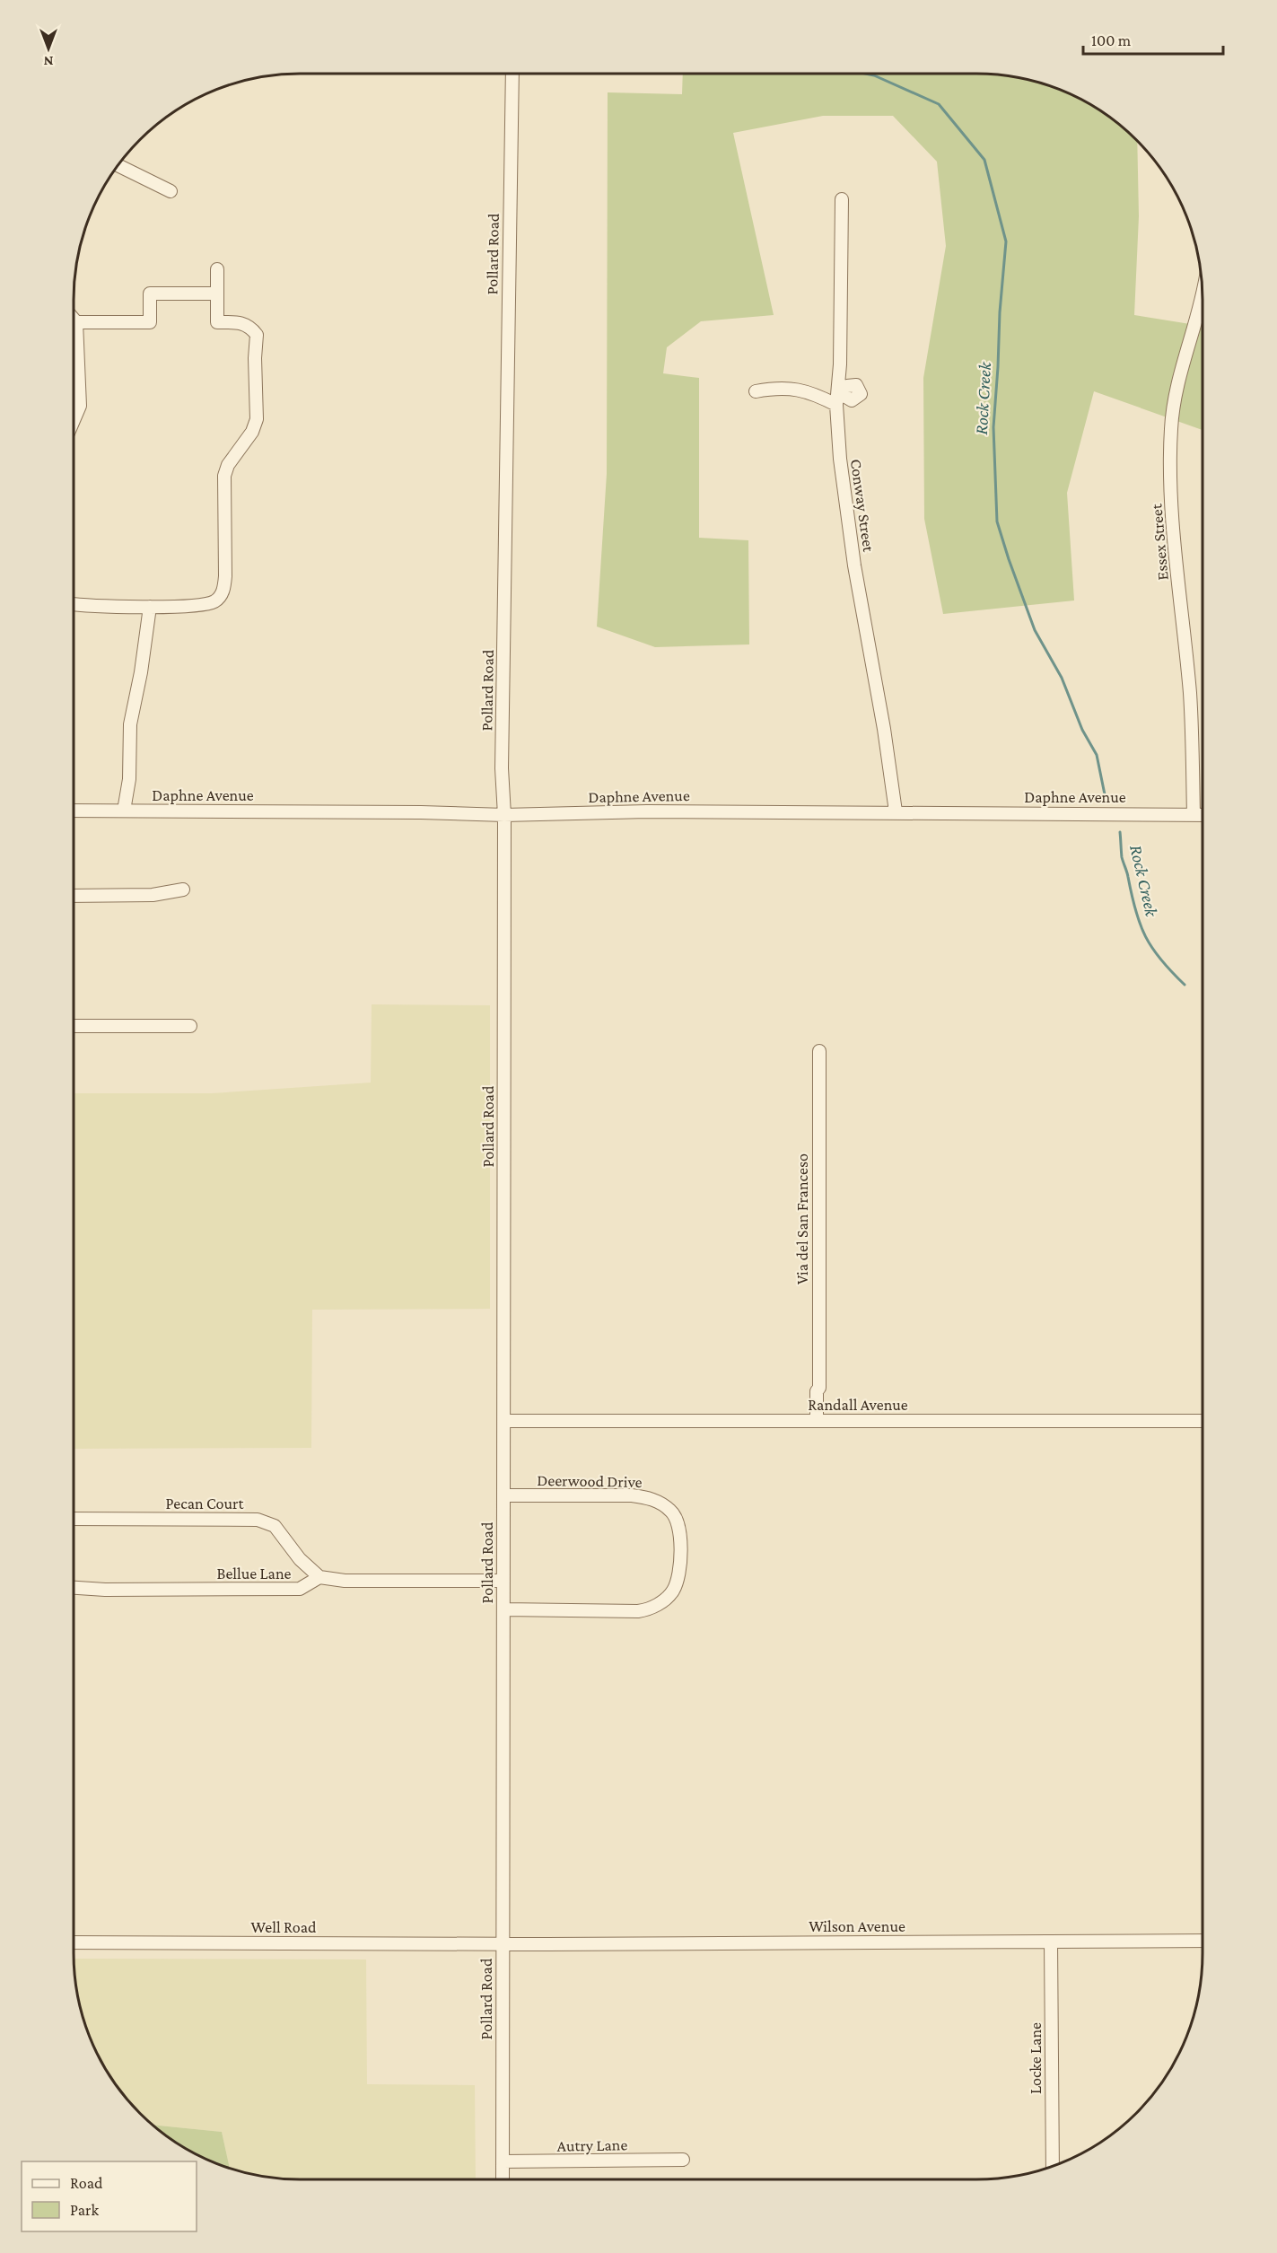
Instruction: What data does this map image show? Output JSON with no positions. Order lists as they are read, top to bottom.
{
  "streets": {
    "street": [
      "Pollard Road",
      "Conway Street",
      "Essex Street",
      "Daphne Avenue",
      "Via del San Franceso",
      "Randall Avenue",
      "Deerwood Drive",
      "Pecan Court",
      "Bellue Lane",
      "Wilson Avenue",
      "Well Road",
      "Locke Lane",
      "Autry Lane"
    ]
  },
  "crossings": [
    ["Pollard Road", "Daphne Avenue"],
    ["Pollard Road", "Randall Avenue"],
    ["Pollard Road", "Deerwood Drive"],
    ["Pollard Road", "Wilson Avenue"],
    ["Pollard Road", "Well Road"],
    ["Pollard Road", "Autry Lane"],
    ["Conway Street", "Daphne Avenue"],
    ["Essex Street", "Daphne Avenue"],
    ["Via del San Franceso", "Randall Avenue"],
    ["Pecan Court", "Bellue Lane"],
    ["Wilson Avenue", "Well Road"],
    ["Wilson Avenue", "Locke Lane"]
  ],
  "water": ["Rock Creek"],
  "legend": ["Road", "Park"],
  "scale_bar": "100 m",
  "north": "bottom"
}
